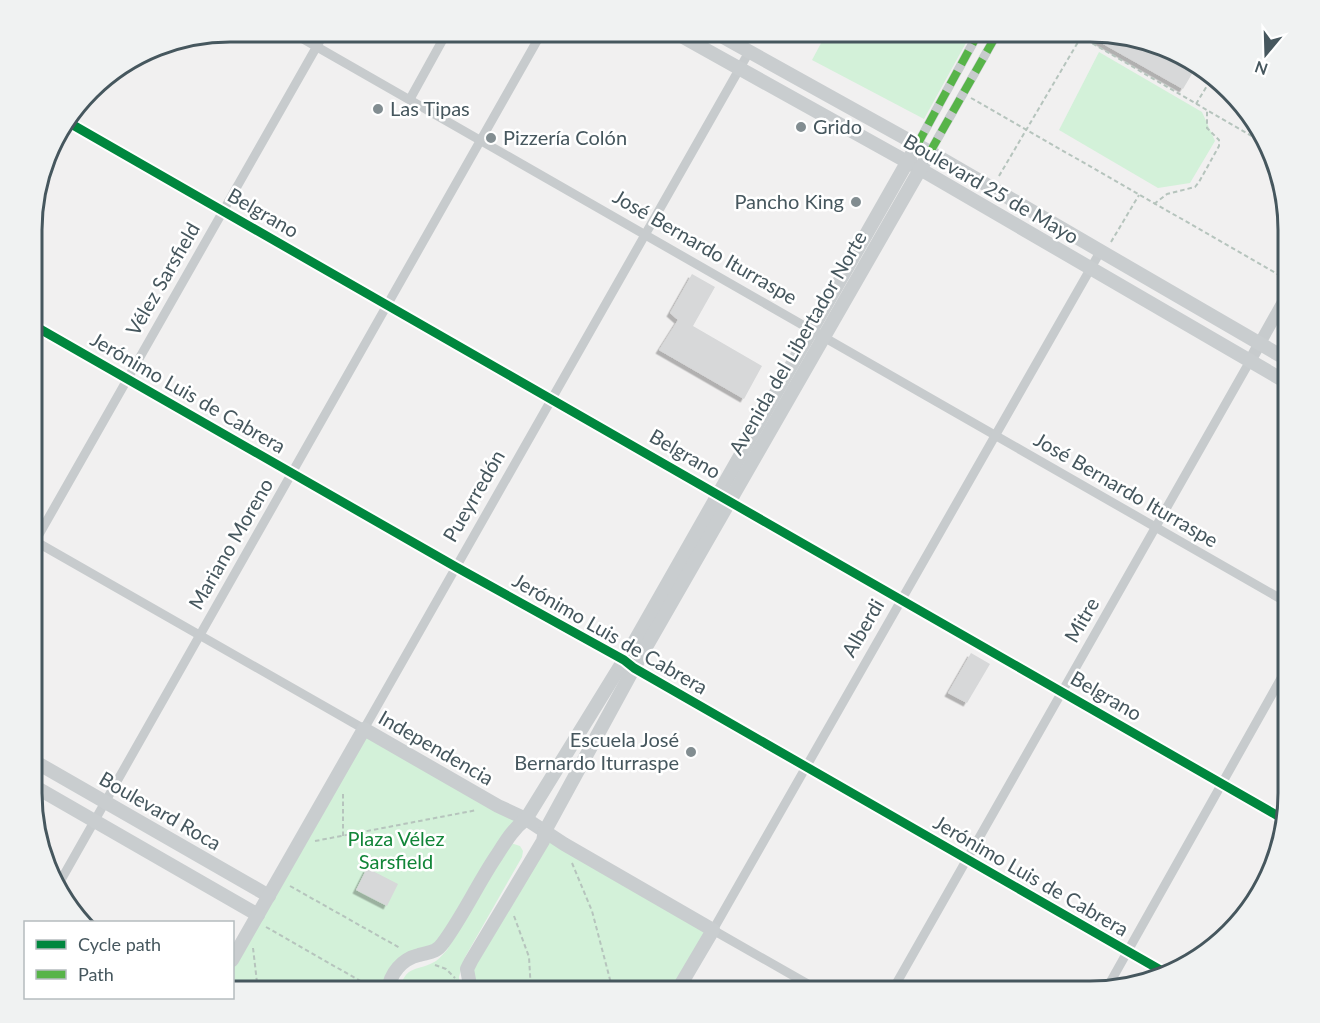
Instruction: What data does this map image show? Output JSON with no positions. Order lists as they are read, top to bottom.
{
  "streets": {
    "main road": [
      "Boulevard 25 de Mayo",
      "Avenida del Libertador Norte",
      "Pueyrredón",
      "Alberdi",
      "Independencia",
      "Boulevard Roca"
    ],
    "street": [
      "Belgrano",
      "José Bernardo Iturraspe",
      "Vélez Sarsfield",
      "Jerónimo Luis de Cabrera",
      "Mariano Moreno",
      "Mitre"
    ]
  },
  "crossings": [
    ["Boulevard 25 de Mayo", "Avenida del Libertador Norte"],
    ["Boulevard 25 de Mayo", "Pueyrredón"],
    ["Boulevard 25 de Mayo", "Mitre"],
    ["Boulevard 25 de Mayo", "Alberdi"],
    ["Belgrano", "Vélez Sarsfield"],
    ["Belgrano", "Avenida del Libertador Norte"],
    ["Belgrano", "Pueyrredón"],
    ["Belgrano", "Mariano Moreno"],
    ["Belgrano", "Mitre"],
    ["Belgrano", "Alberdi"],
    ["José Bernardo Iturraspe", "Vélez Sarsfield"],
    ["José Bernardo Iturraspe", "Avenida del Libertador Norte"],
    ["José Bernardo Iturraspe", "Pueyrredón"],
    ["José Bernardo Iturraspe", "Mariano Moreno"],
    ["José Bernardo Iturraspe", "Mitre"],
    ["José Bernardo Iturraspe", "Alberdi"],
    ["Vélez Sarsfield", "Jerónimo Luis de Cabrera"],
    ["Avenida del Libertador Norte", "Jerónimo Luis de Cabrera"],
    ["Avenida del Libertador Norte", "Independencia"],
    ["Jerónimo Luis de Cabrera", "Pueyrredón"],
    ["Jerónimo Luis de Cabrera", "Mariano Moreno"],
    ["Jerónimo Luis de Cabrera", "Mitre"],
    ["Jerónimo Luis de Cabrera", "Alberdi"],
    ["Pueyrredón", "Independencia"],
    ["Pueyrredón", "Boulevard Roca"],
    ["Mariano Moreno", "Independencia"],
    ["Mariano Moreno", "Boulevard Roca"],
    ["Alberdi", "Independencia"]
  ],
  "parks": ["Plaza Vélez Sarsfield"],
  "places": [
    "Las Tipas",
    "Grido",
    "Pizzería Colón",
    "Pancho King",
    "Escuela José Bernardo Iturraspe"
  ],
  "legend": ["Cycle path", "Path"],
  "north": "bottom"
}
